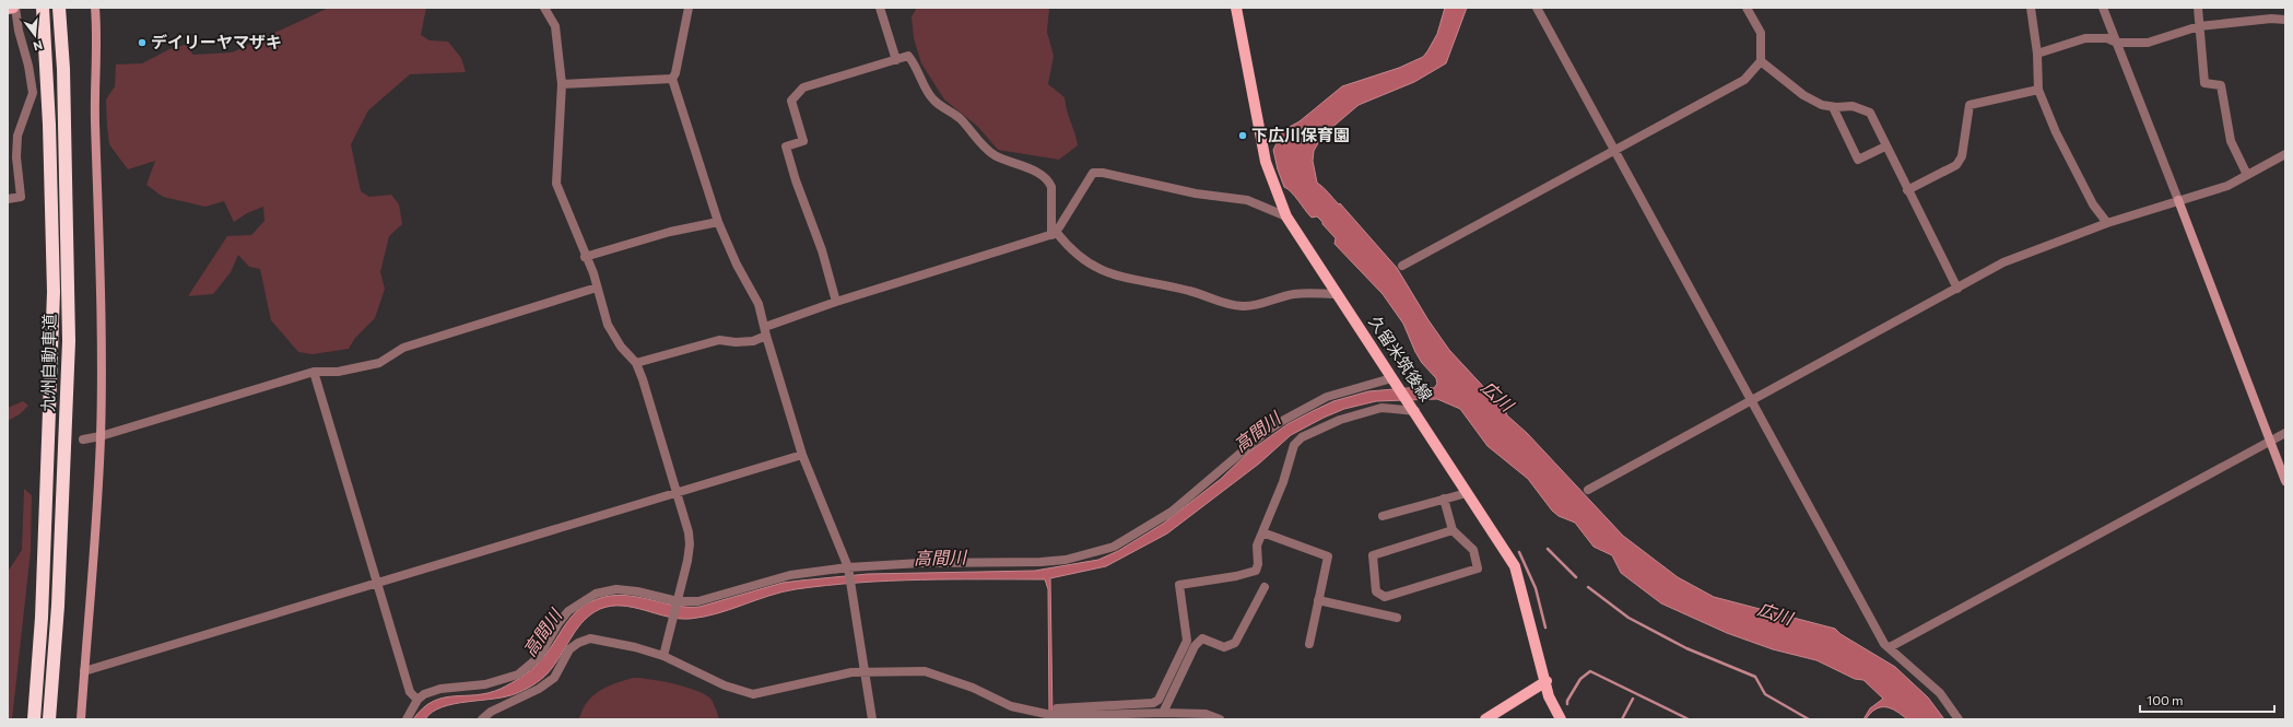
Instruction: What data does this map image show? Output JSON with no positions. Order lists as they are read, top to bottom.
{
  "streets": {
    "highway": ["九州自動車道"],
    "main road": ["久留米筑後線"]
  },
  "water": ["広川", "高間川"],
  "places": ["デイリーヤマザキ", "下広川保育園"],
  "scale_bar": "100 m",
  "north": "bottom"
}
